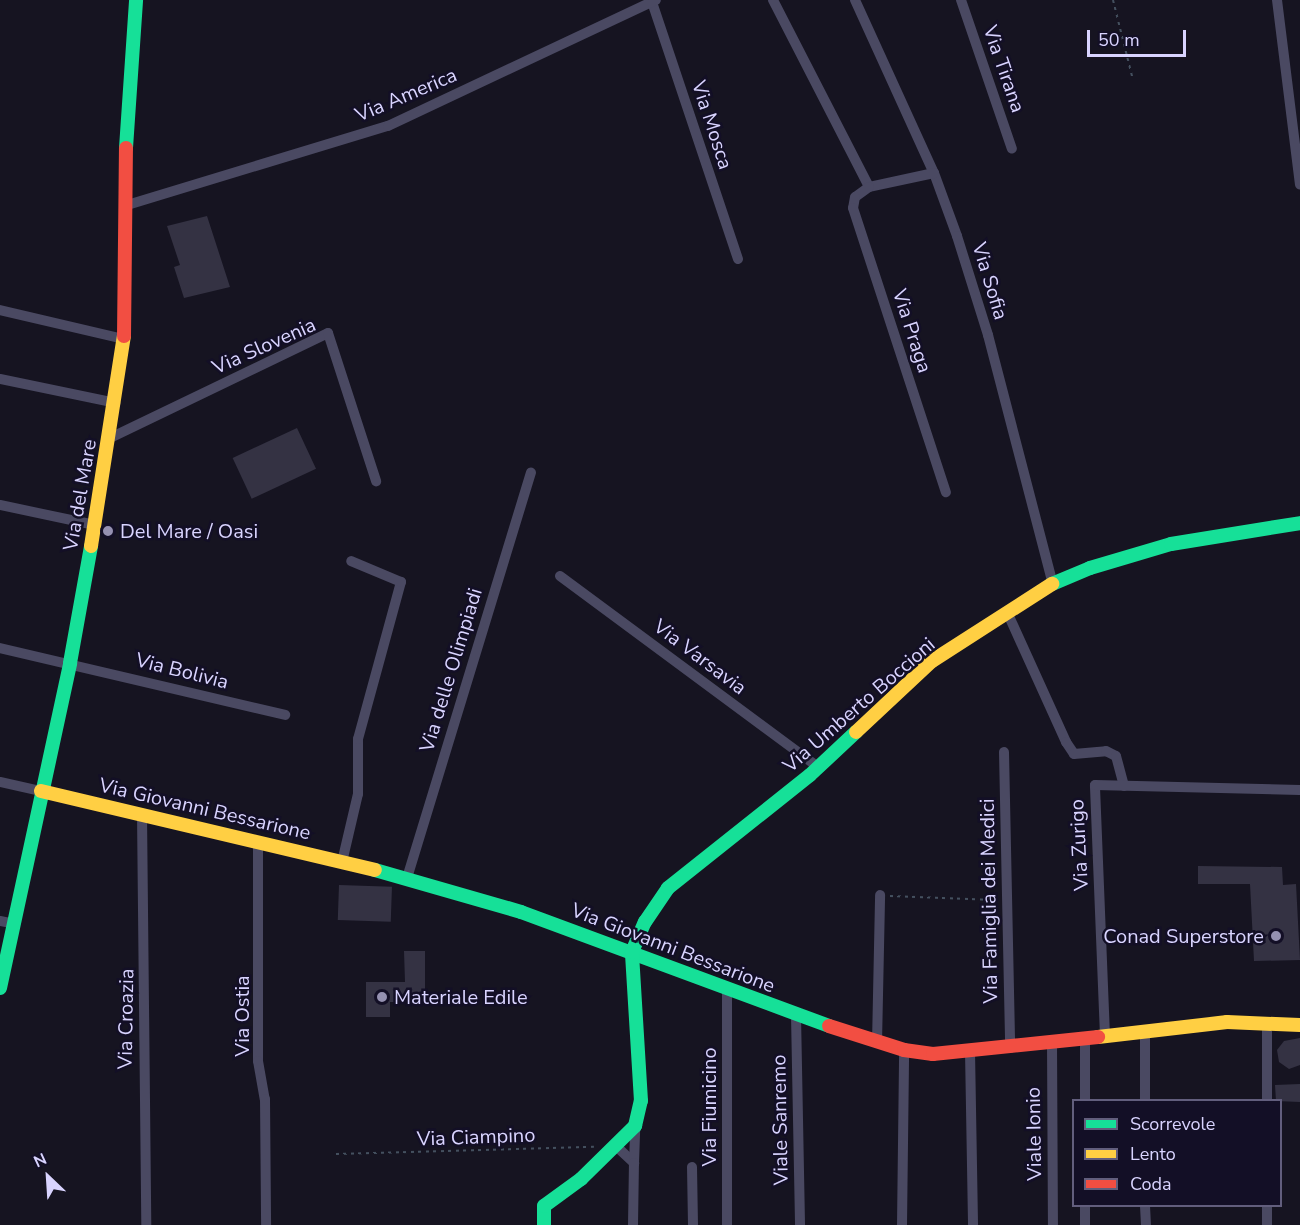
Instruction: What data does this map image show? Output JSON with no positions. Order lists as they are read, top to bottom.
{
  "streets": {
    "street": [
      "Via Tirana",
      "Via America",
      "Via Mosca",
      "Via Sofia",
      "Via Praga",
      "Via Slovenia",
      "Via del Mare",
      "Via Varsavia",
      "Via delle Olimpiadi",
      "Via Bolivia",
      "Via Umberto Boccioni",
      "Via Giovanni Bessarione",
      "Via Zurigo",
      "Via Famiglia dei Medici",
      "Via Ostia",
      "Via Croazia",
      "Via Fiumicino",
      "Viale Sanremo",
      "Viale Ionio"
    ],
    "path": ["Via Ciampino"]
  },
  "crossings": [
    ["Via America", "Via Mosca"],
    ["Via America", "Via del Mare"],
    ["Via Sofia", "Via Umberto Boccioni"],
    ["Via Slovenia", "Via del Mare"],
    ["Via del Mare", "Via Bolivia"],
    ["Via del Mare", "Via Giovanni Bessarione"],
    ["Via Varsavia", "Via Umberto Boccioni"],
    ["Via delle Olimpiadi", "Via Giovanni Bessarione"],
    ["Via Umberto Boccioni", "Via Giovanni Bessarione"],
    ["Via Giovanni Bessarione", "Via Zurigo"],
    ["Via Giovanni Bessarione", "Via Famiglia dei Medici"],
    ["Via Giovanni Bessarione", "Via Ostia"],
    ["Via Giovanni Bessarione", "Via Croazia"],
    ["Via Giovanni Bessarione", "Via Fiumicino"],
    ["Via Giovanni Bessarione", "Viale Sanremo"],
    ["Via Giovanni Bessarione", "Viale Ionio"]
  ],
  "places": ["Del Mare / Oasi", "Conad Superstore", "Materiale Edile"],
  "legend": ["Scorrevole", "Lento", "Coda"],
  "scale_bar": "50 m",
  "north": "top left"
}
